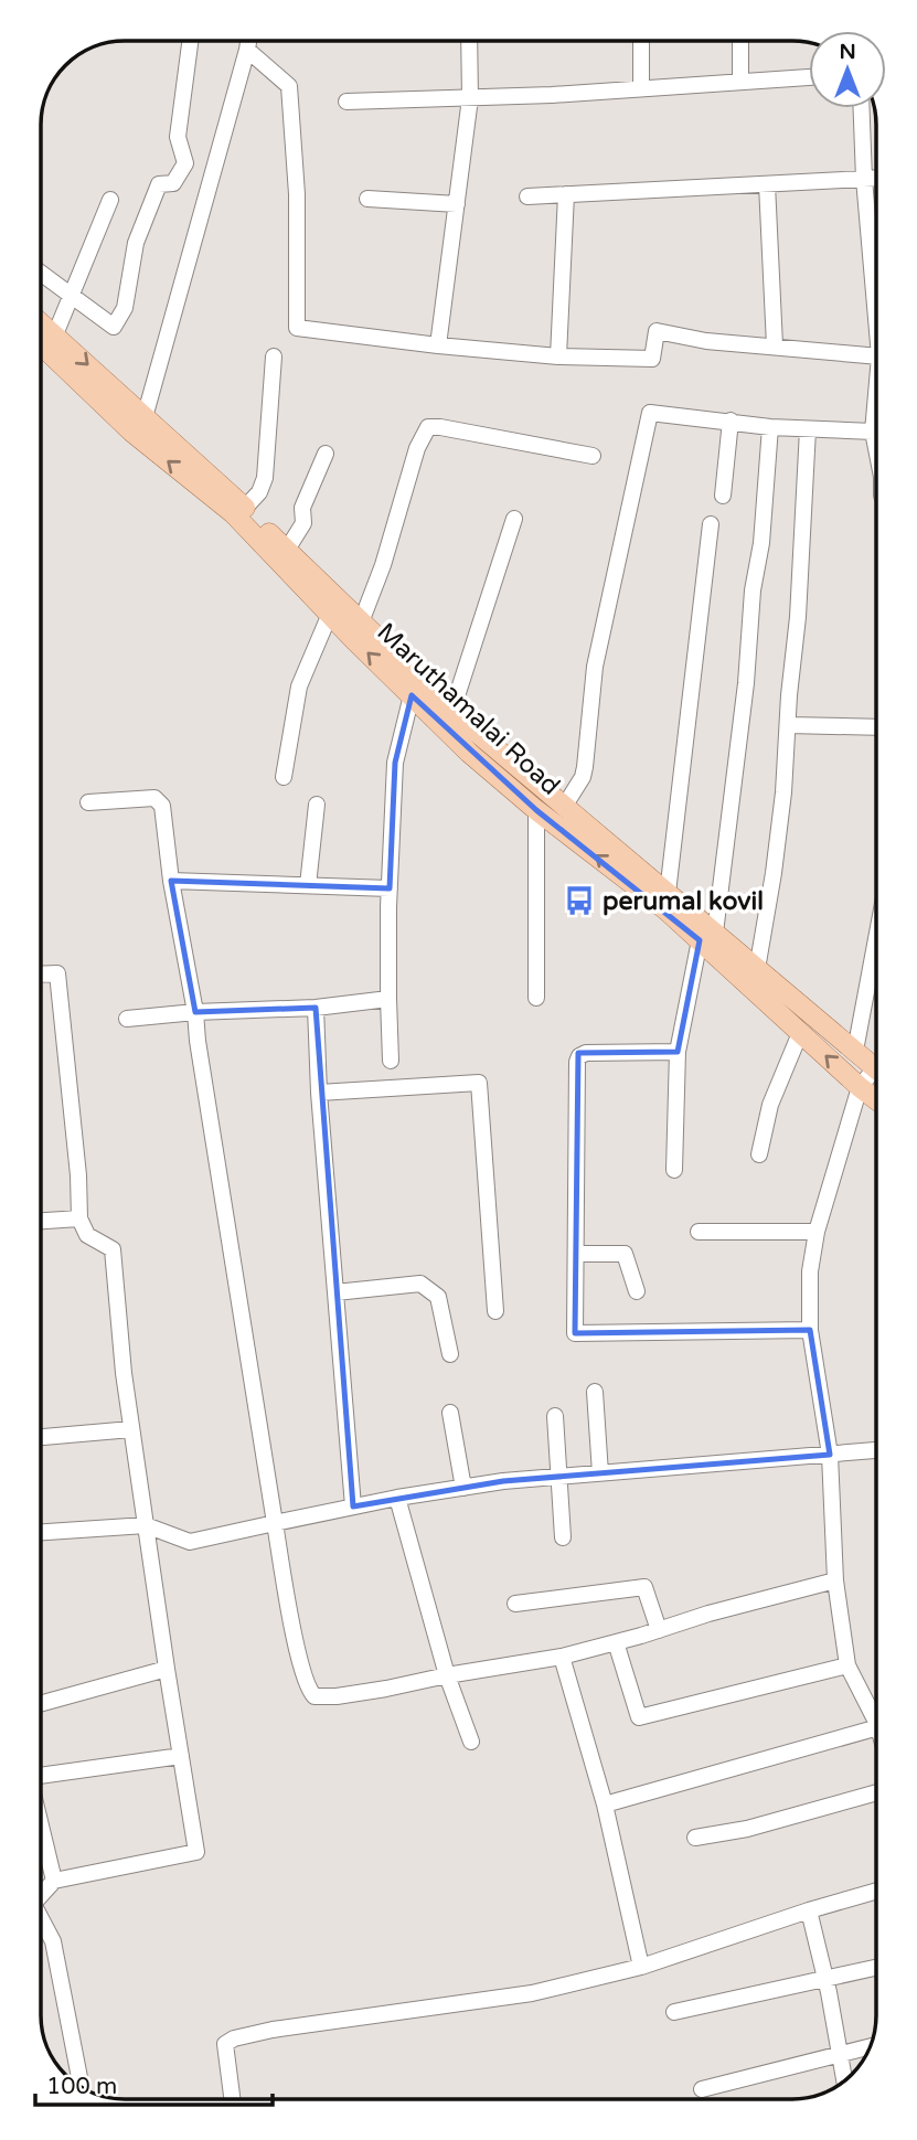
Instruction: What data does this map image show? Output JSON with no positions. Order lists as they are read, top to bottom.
{
  "streets": {
    "main road": ["Maruthamalai Road"]
  },
  "places": {
    "bus stop": ["perumal kovil"]
  },
  "scale_bar": "100 m",
  "north": "top"
}
